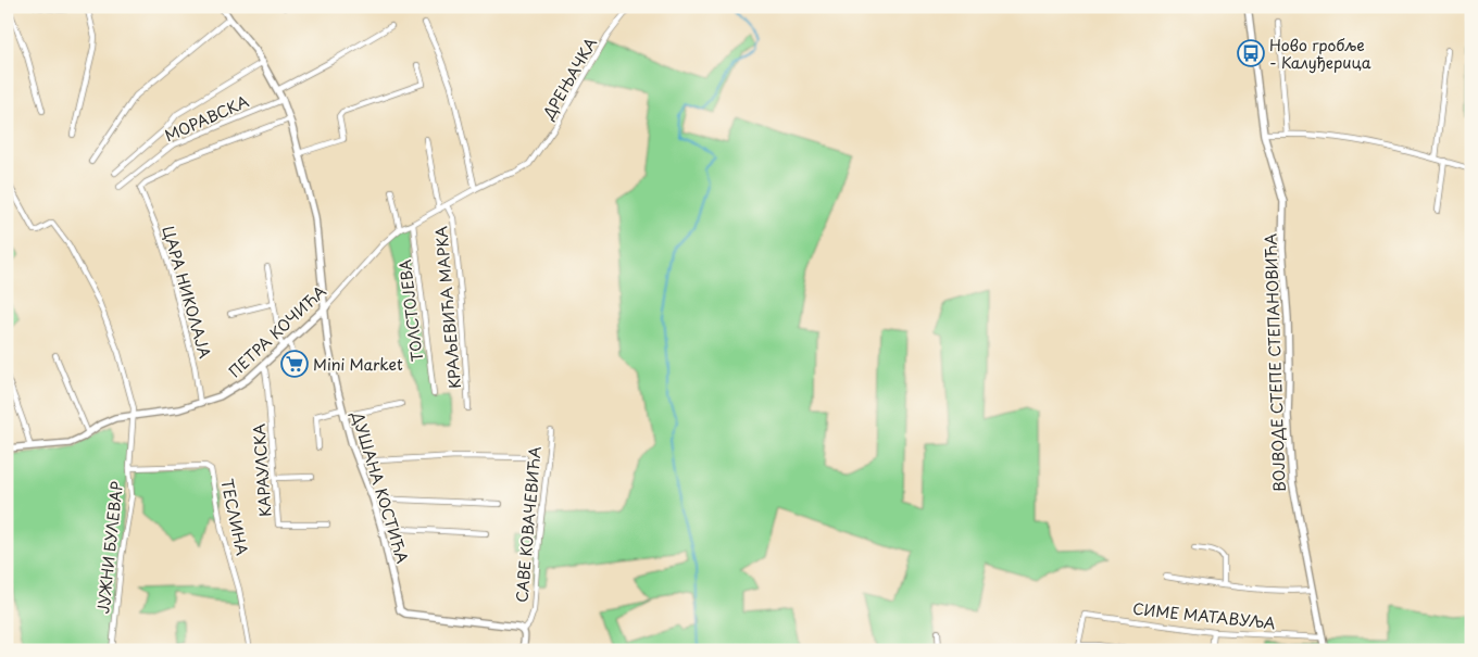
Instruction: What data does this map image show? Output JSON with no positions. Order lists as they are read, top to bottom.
{
  "streets": {
    "street": [
      "ДРЕЊАЧКА",
      "МОРАВСКА",
      "ЦАРА НИКОЛАЈА",
      "КРАЉЕВИЋА МАРКА",
      "ТОЛСТОЈЕВА",
      "ПЕТРА КОЧИЋА",
      "ВОЈВОДЕ СТЕПЕ СТЕПАНОВИЋА",
      "КАРАУЛСКА",
      "ДУШАНА КОСТИЋА",
      "ТЕСЛИНА",
      "САВЕ КОВАЧЕВИЋА",
      "ЈУЖНИ БУЛЕВАР",
      "СИМЕ МАТАВУЉА"
    ]
  },
  "crossings": [
    ["ДРЕЊАЧКА", "ПЕТРА КОЧИЋА"],
    ["МОРАВСКА", "ДУШАНА КОСТИЋА"],
    ["ЦАРА НИКОЛАЈА", "ПЕТРА КОЧИЋА"],
    ["ЦАРА НИКОЛАЈА", "ДУШАНА КОСТИЋА"],
    ["КРАЉЕВИЋА МАРКА", "ПЕТРА КОЧИЋА"],
    ["ТОЛСТОЈЕВА", "ПЕТРА КОЧИЋА"],
    ["ПЕТРА КОЧИЋА", "КАРАУЛСКА"],
    ["ПЕТРА КОЧИЋА", "ДУШАНА КОСТИЋА"],
    ["ПЕТРА КОЧИЋА", "ЈУЖНИ БУЛЕВАР"],
    ["ВОЈВОДЕ СТЕПЕ СТЕПАНОВИЋА", "СИМЕ МАТАВУЉА"],
    ["ДУШАНА КОСТИЋА", "САВЕ КОВАЧЕВИЋА"],
    ["ТЕСЛИНА", "ЈУЖНИ БУЛЕВАР"]
  ],
  "places": {
    "bus stop": ["Ново гробље - Калуђерица"],
    "supermarket": ["Mini Market"]
  }
}
